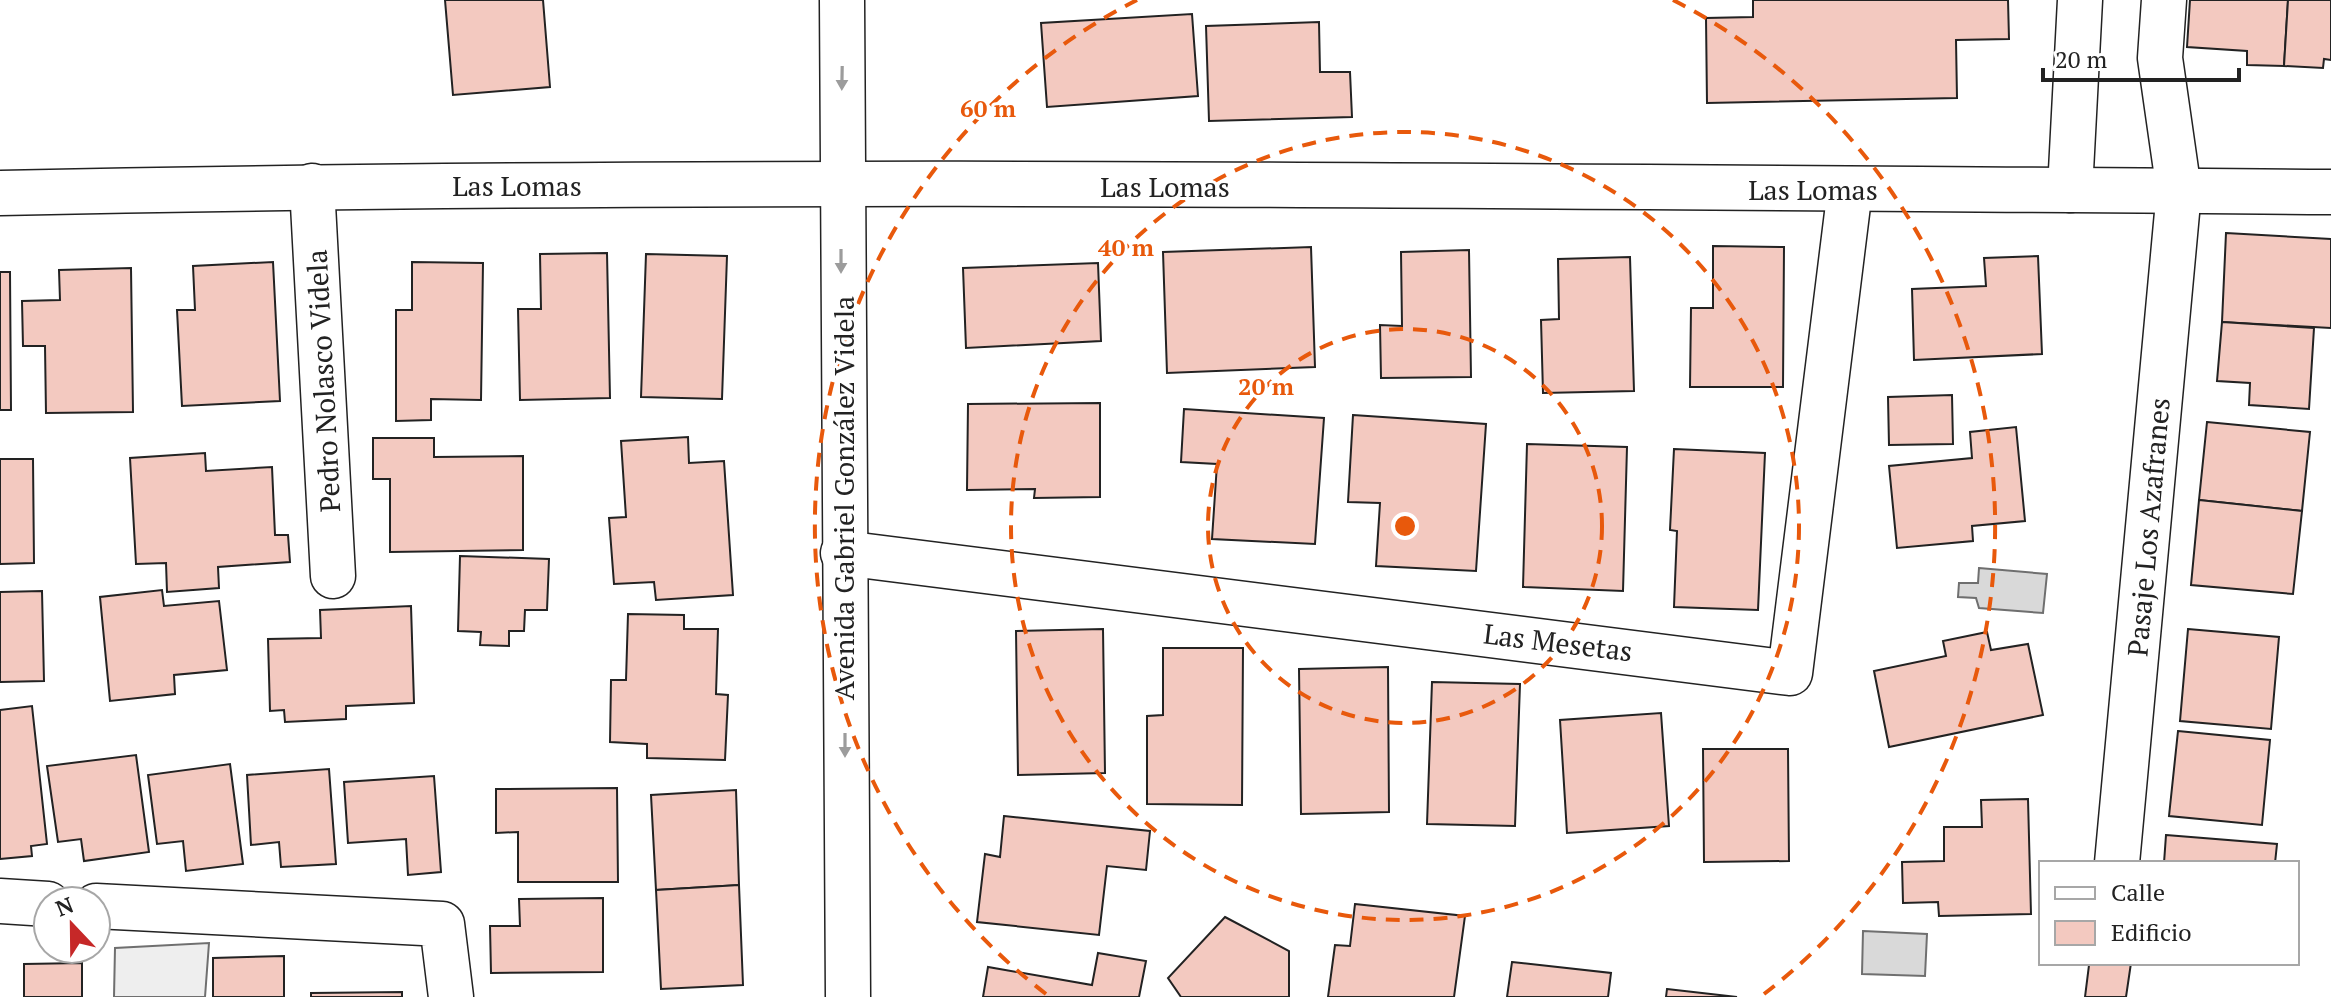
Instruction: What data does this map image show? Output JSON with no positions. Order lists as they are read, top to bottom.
{
  "streets": {
    "street": [
      "Las Lomas",
      "Pedro Nolasco Videla",
      "Avenida Gabriel González Videla",
      "Pasaje Los Azafranes",
      "Las Mesetas"
    ]
  },
  "crossings": [
    ["Las Lomas", "Pedro Nolasco Videla"],
    ["Las Lomas", "Avenida Gabriel González Videla"],
    ["Las Lomas", "Pasaje Los Azafranes"],
    ["Las Lomas", "Las Mesetas"],
    ["Avenida Gabriel González Videla", "Las Mesetas"]
  ],
  "one_way": ["Avenida Gabriel González Videla"],
  "legend": ["Calle", "Edificio"],
  "scale_bar": "20 m",
  "north": "top",
  "rings": ["60 m", "40 m", "20 m"]
}
